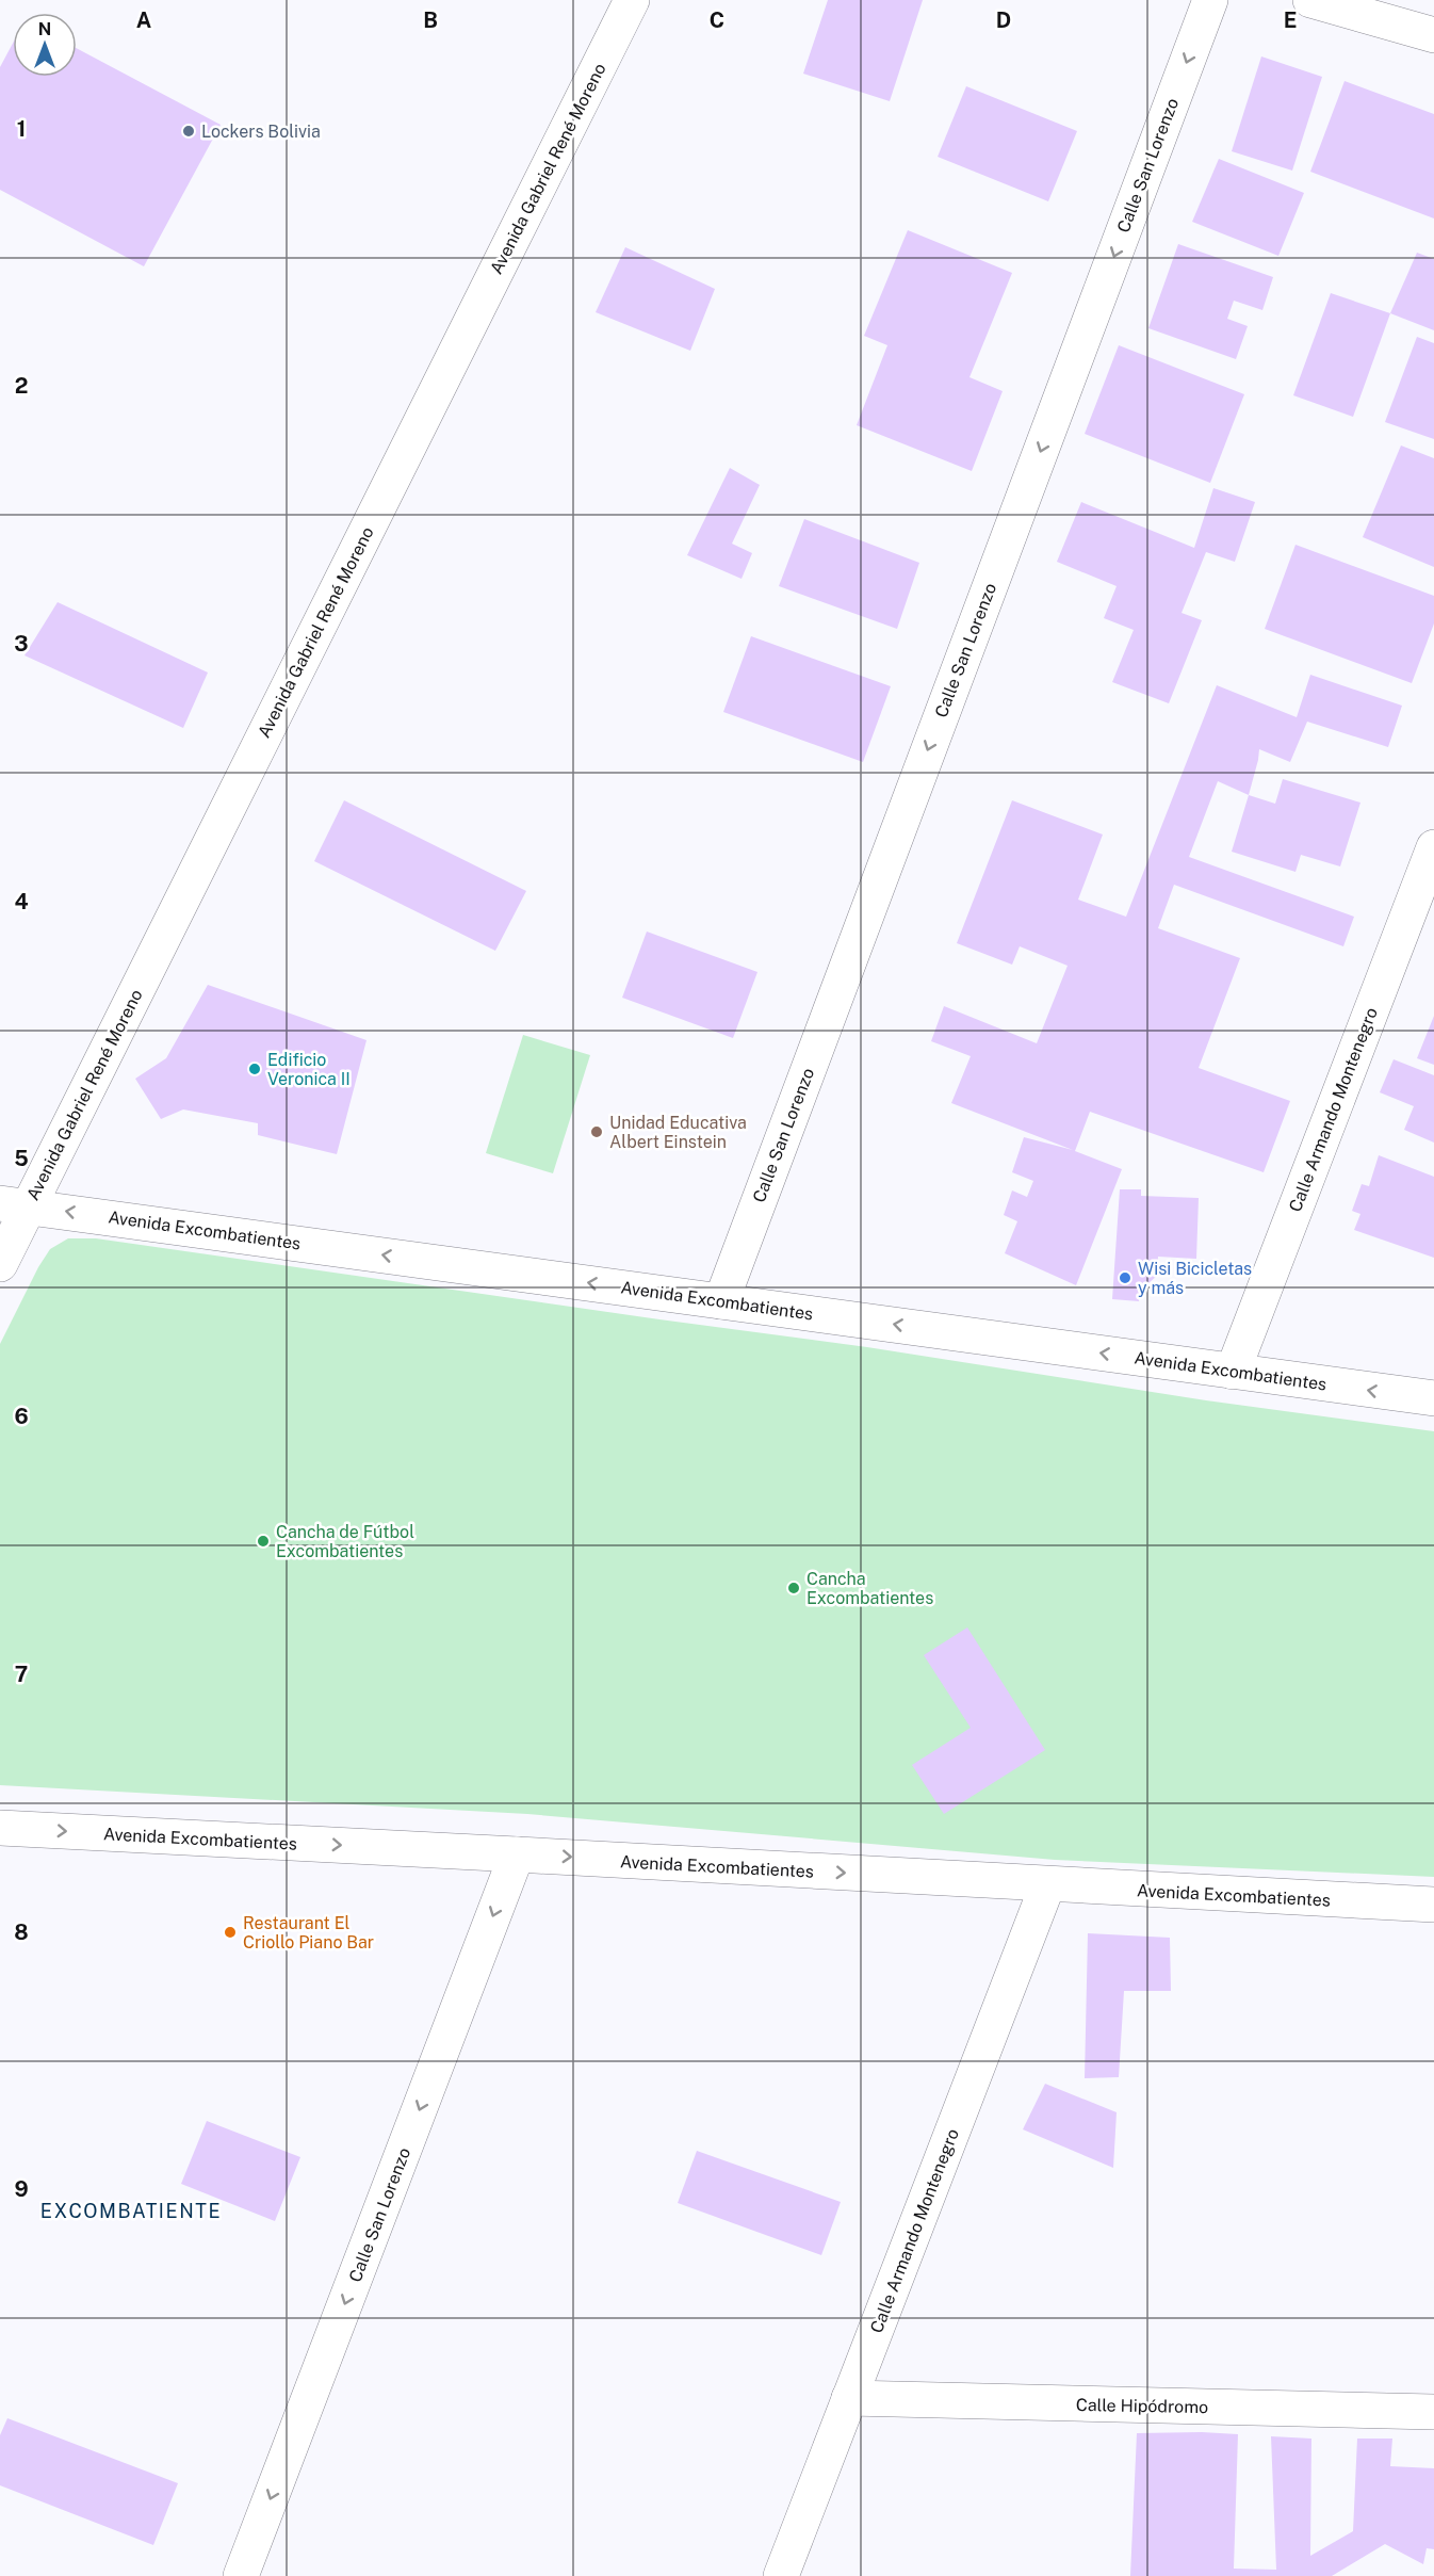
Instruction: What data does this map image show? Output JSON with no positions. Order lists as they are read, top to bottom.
{
  "streets": {
    "street": [
      "Calle San Lorenzo",
      "Avenida Gabriel René Moreno",
      "Calle Armando Montenegro",
      "Avenida Excombatientes",
      "Calle Hipódromo"
    ]
  },
  "crossings": [
    ["Calle San Lorenzo", "Avenida Excombatientes"],
    ["Avenida Gabriel René Moreno", "Avenida Excombatientes"],
    ["Calle Armando Montenegro", "Avenida Excombatientes"],
    ["Calle Armando Montenegro", "Calle Hipódromo"]
  ],
  "one_way": ["Calle San Lorenzo"],
  "districts": ["EXCOMBATIENTE"],
  "places": [
    "Lockers Bolivia",
    "Edificio Veronica II",
    "Unidad Educativa Albert Einstein",
    "Wisi Bicicletas y más",
    "Cancha de Fútbol Excombatientes",
    "Cancha Excombatientes",
    "Restaurant El Criollo Piano Bar"
  ],
  "north": "top",
  "grid": {
    "columns": [
      "A",
      "B",
      "C",
      "D",
      "E"
    ],
    "rows": [
      "1",
      "2",
      "3",
      "4",
      "5",
      "6",
      "7",
      "8",
      "9"
    ]
  }
}
